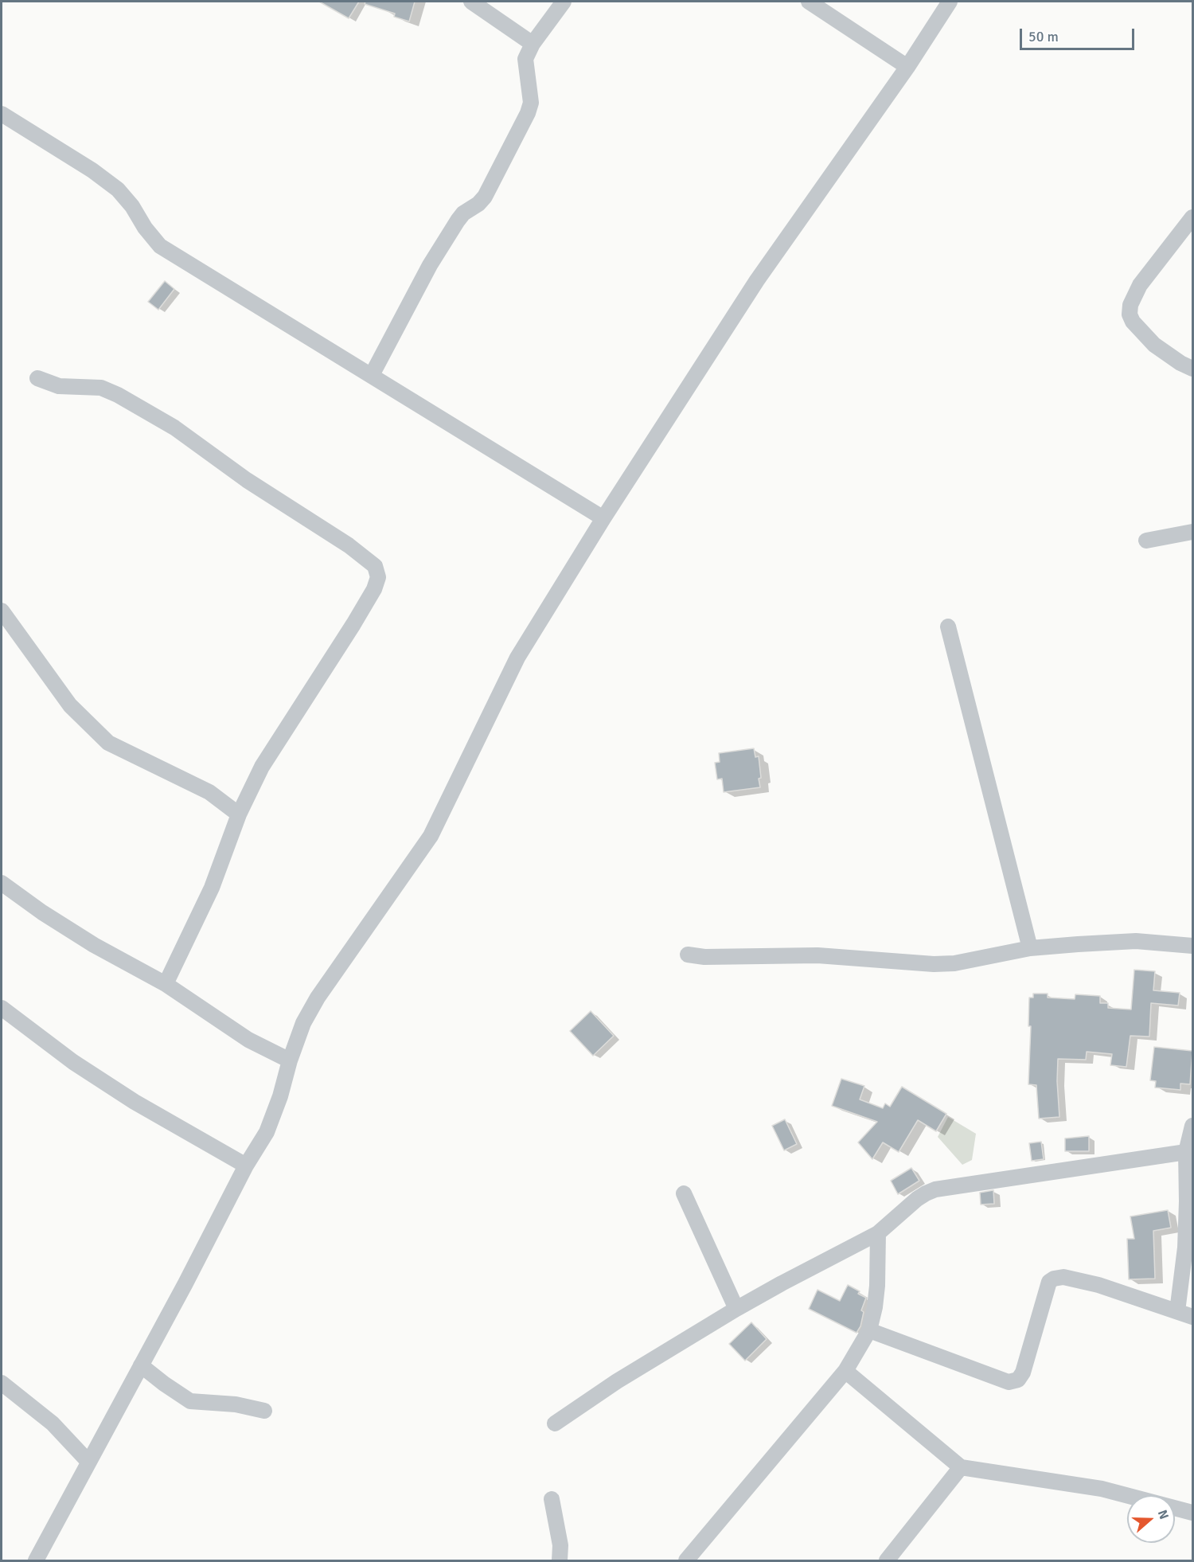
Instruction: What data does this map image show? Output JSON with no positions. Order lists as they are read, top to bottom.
{
  "scale_bar": "50 m",
  "north": "right"
}
